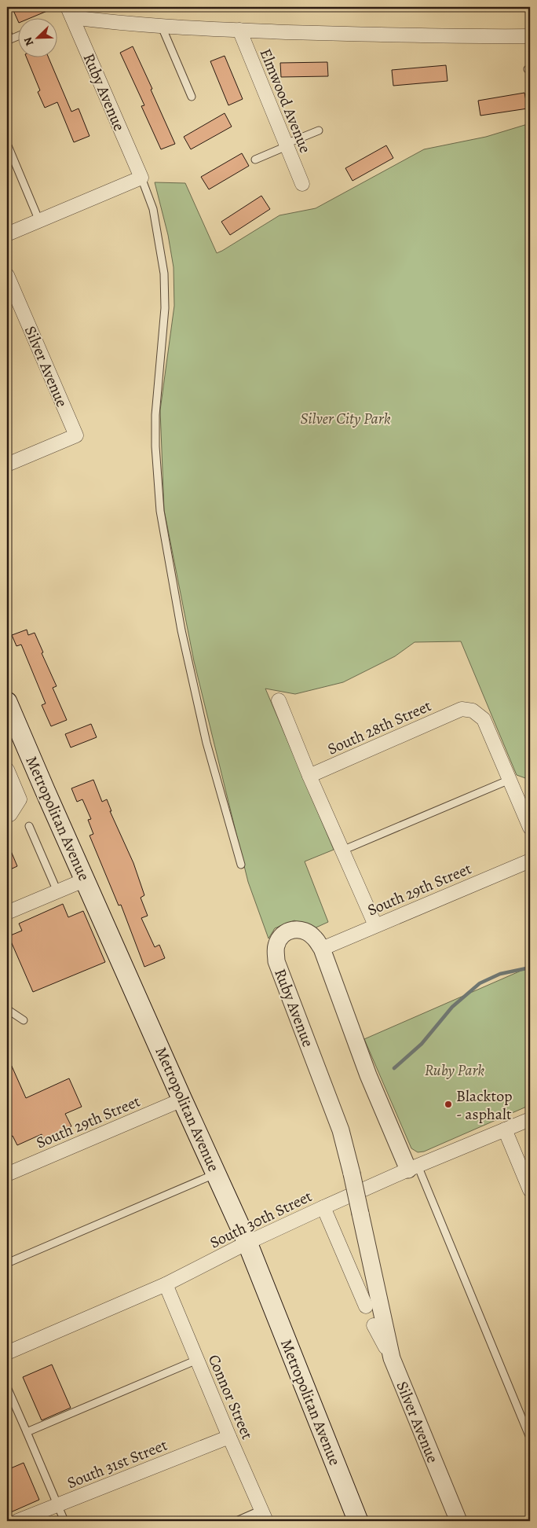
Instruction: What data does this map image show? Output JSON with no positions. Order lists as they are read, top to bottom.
{
  "streets": {
    "main road": ["Metropolitan Avenue"],
    "street": [
      "Ruby Avenue",
      "Elmwood Avenue",
      "Silver Avenue",
      "South 28th Street",
      "South 29th Street",
      "South 30th Street",
      "Connor Street",
      "South 31st Street"
    ]
  },
  "crossings": [
    ["Ruby Avenue", "Silver Avenue"],
    ["Ruby Avenue", "South 29th Street"],
    ["Ruby Avenue", "South 30th Street"],
    ["Metropolitan Avenue", "South 29th Street"],
    ["Metropolitan Avenue", "South 30th Street"],
    ["South 30th Street", "Connor Street"],
    ["Connor Street", "South 31st Street"]
  ],
  "parks": ["Silver City Park", "Ruby Park"],
  "places": ["Blacktop - asphalt"],
  "north": "bottom left"
}
